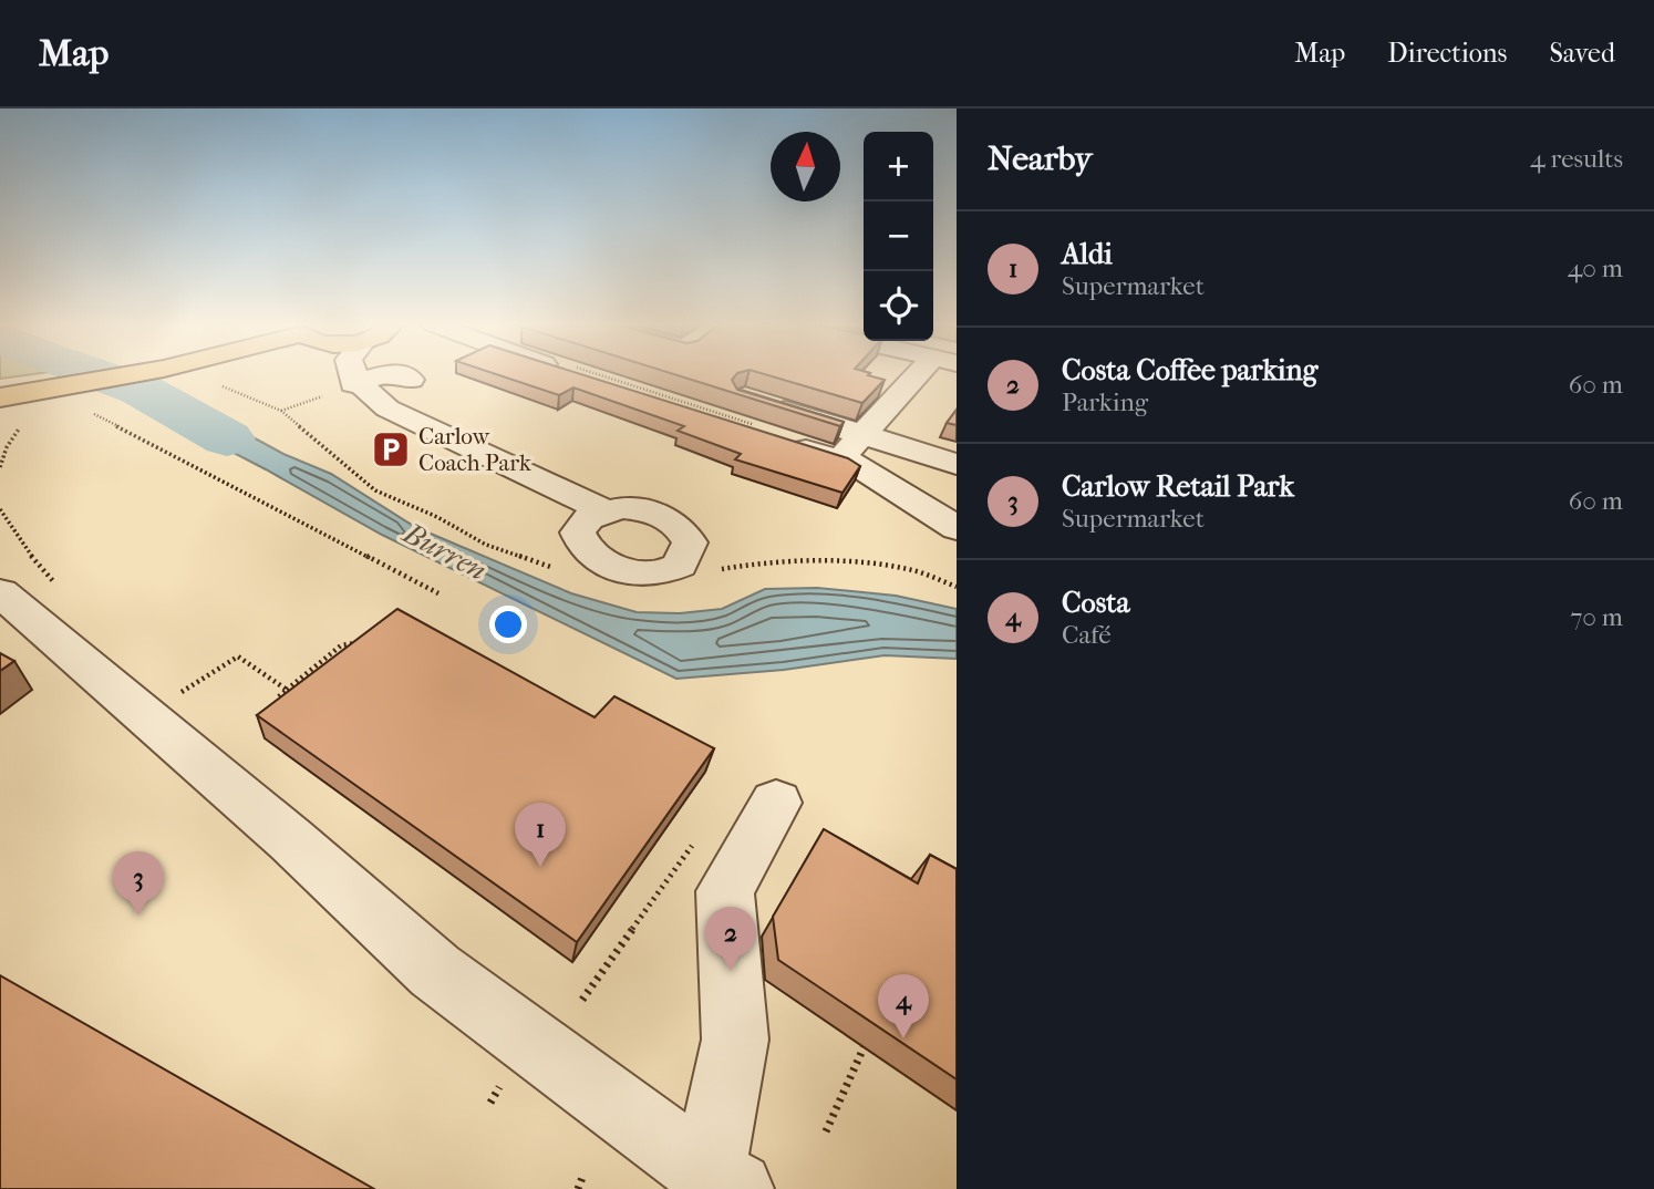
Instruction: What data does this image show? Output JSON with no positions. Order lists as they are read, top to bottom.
{
  "water": ["Burren"],
  "places": {
    "parking": ["Carlow Coach Park"]
  },
  "north": "top",
  "page": {
    "header": "Map",
    "nav": ["Map", "Directions", "Saved"],
    "heading": ["Nearby", "4 results"],
    "map_buttons": ["+", "−"],
    "list": [
      {
        "mark": "1",
        "name": "Aldi",
        "note": "Supermarket",
        "value": "40 m"
      },
      {
        "mark": "2",
        "name": "Costa Coffee parking",
        "note": "Parking",
        "value": "60 m"
      },
      {
        "mark": "3",
        "name": "Carlow Retail Park",
        "note": "Supermarket",
        "value": "60 m"
      },
      {
        "mark": "4",
        "name": "Costa",
        "note": "Café",
        "value": "70 m"
      }
    ],
    "pins": [
      "1",
      "3",
      "2",
      "4"
    ]
  }
}
